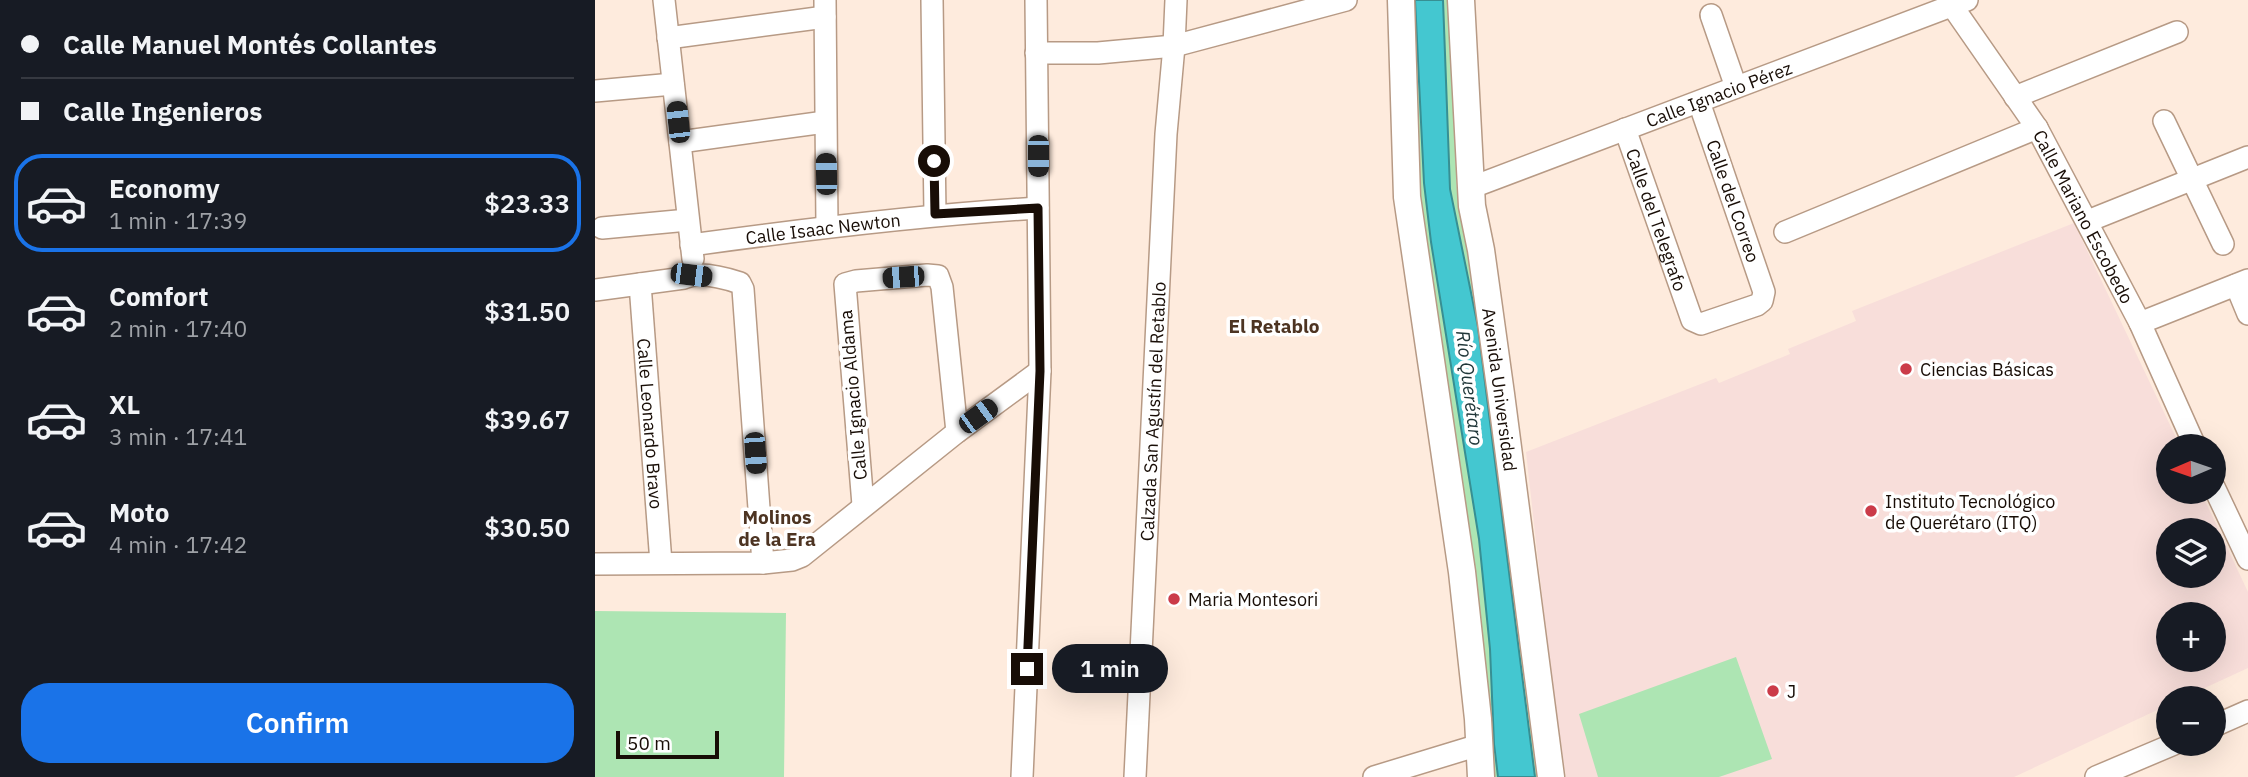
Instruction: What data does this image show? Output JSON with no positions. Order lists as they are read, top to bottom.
{
  "streets": {
    "main road": ["Avenida Universidad"],
    "street": [
      "Calle Ignacio Pérez",
      "Calle del Correo",
      "Calle Mariano Escobedo",
      "Calle del Telegrafo",
      "Calle Isaac Newton",
      "Calle Ignacio Aldama",
      "Calzada San Agustín del Retablo",
      "Calle Leonardo Bravo"
    ]
  },
  "crossings": [
    ["Calle Ignacio Pérez", "Calle del Correo"],
    ["Calle Ignacio Pérez", "Calle Mariano Escobedo"],
    ["Calle Ignacio Pérez", "Calle del Telegrafo"],
    ["Calle Ignacio Pérez", "Avenida Universidad"],
    ["Calle del Correo", "Calle del Telegrafo"]
  ],
  "districts": ["El Retablo", "Molinos de la Era"],
  "water": ["Río Querétaro"],
  "places": [
    "Ciencias Básicas",
    "Instituto Tecnológico de Querétaro (ITQ)",
    "Maria Montesori",
    "J"
  ],
  "scale_bar": "50 m",
  "north": "left",
  "page": {
    "banner": ["Calle Manuel Montés Collantes", "Calle Ingenieros"],
    "list": [
      {
        "name": "Economy",
        "note": "1 min · 17:39",
        "value": "$23.33"
      },
      {
        "name": "Comfort",
        "note": "2 min · 17:40",
        "value": "$31.50"
      },
      {
        "name": "XL",
        "note": "3 min · 17:41",
        "value": "$39.67"
      },
      {
        "name": "Moto",
        "note": "4 min · 17:42",
        "value": "$30.50"
      }
    ],
    "map_buttons": ["+", "−"],
    "bubble": "1 min",
    "buttons": "Confirm",
    "scale": "50 m"
  }
}
